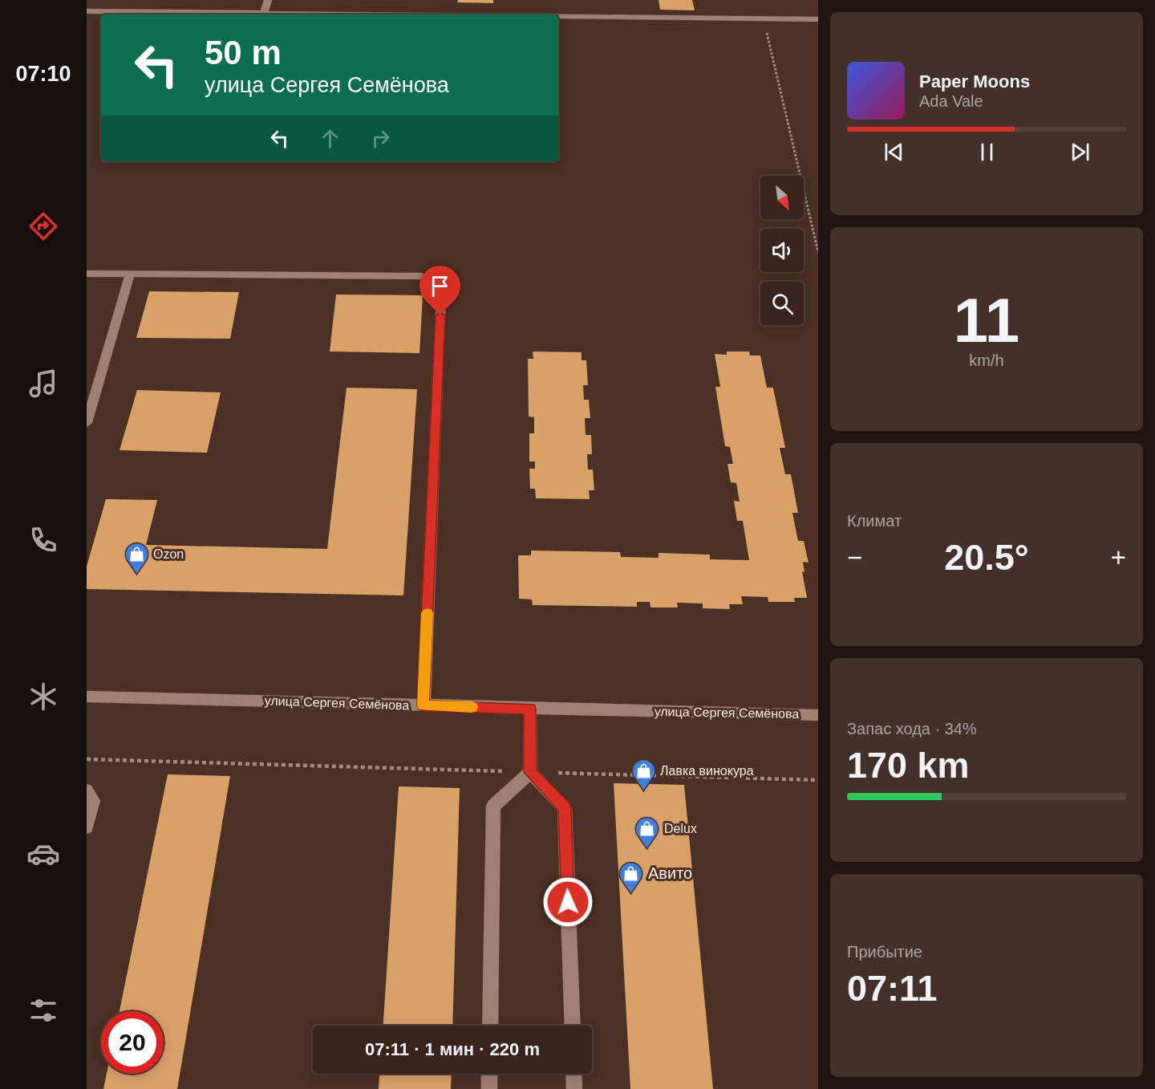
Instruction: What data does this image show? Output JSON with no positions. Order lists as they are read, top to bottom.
{
  "streets": {
    "street": ["улица Сергея Семёнова"]
  },
  "places": {
    "shop": [
      "Ozon",
      "Лавка винокура",
      "Delux",
      "Авито"
    ]
  },
  "north": "bottom right",
  "page": {
    "tabs": "07:10",
    "turn": ["50 m", "улица Сергея Семёнова"],
    "song": ["Paper Moons", "Ada Vale"],
    "tile": [
      ["11", "km/h"],
      "Климат",
      ["Запас хода · 34%", "170 km"],
      ["Прибытие", "07:11"]
    ],
    "heat": ["−", "20.5°", "+"],
    "limit": "20",
    "trip": "07:11 · 1 мин · 220 m"
  }
}
